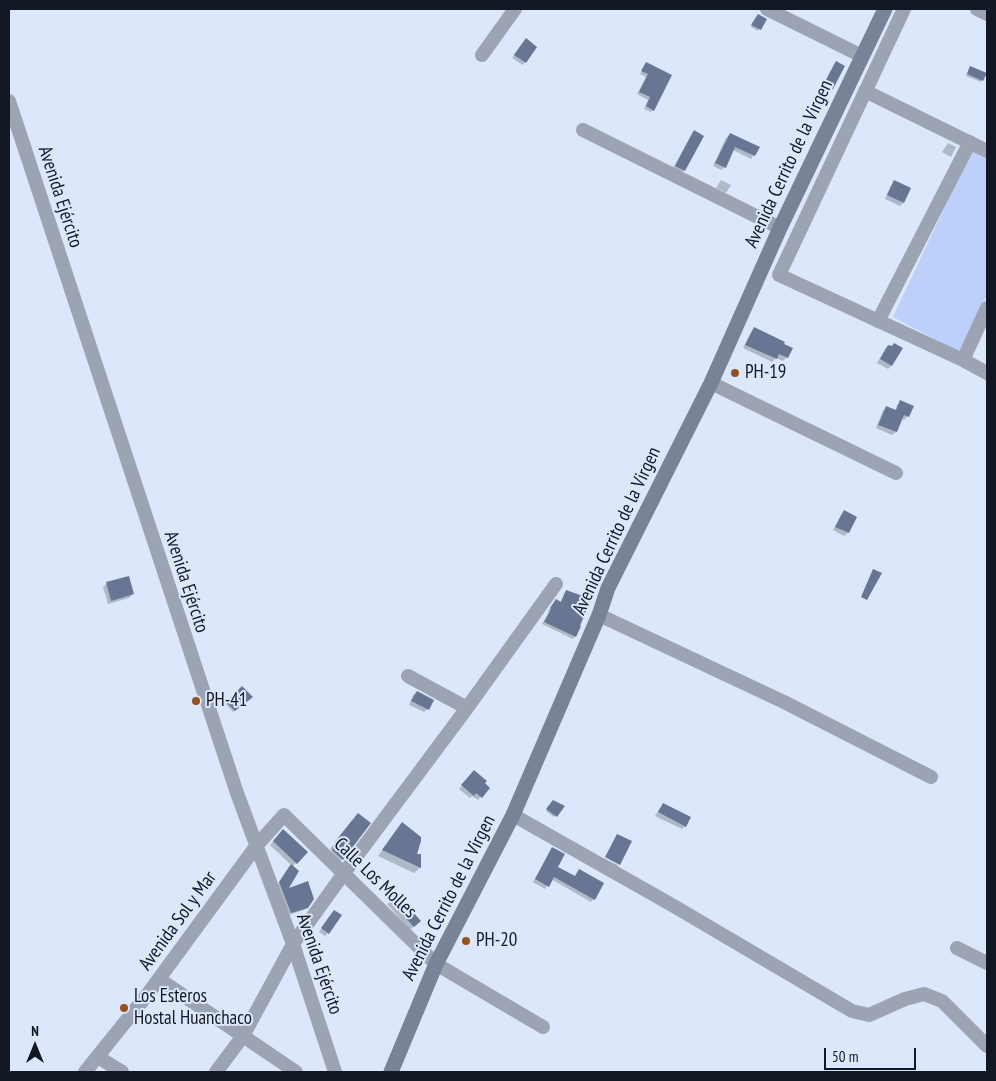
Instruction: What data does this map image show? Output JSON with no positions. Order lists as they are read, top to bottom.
{
  "streets": {
    "street": [
      "Avenida Cerrito de la Virgen",
      "Avenida Ejército",
      "Calle Los Molles",
      "Avenida Sol y Mar"
    ]
  },
  "crossings": [
    ["Avenida Cerrito de la Virgen", "Calle Los Molles"],
    ["Avenida Ejército", "Avenida Sol y Mar"],
    ["Calle Los Molles", "Avenida Sol y Mar"]
  ],
  "places": [
    "PH-19",
    "PH-41",
    "PH-20",
    "Los Esteros Hostal Huanchaco"
  ],
  "scale_bar": "50 m",
  "north": "top"
}
